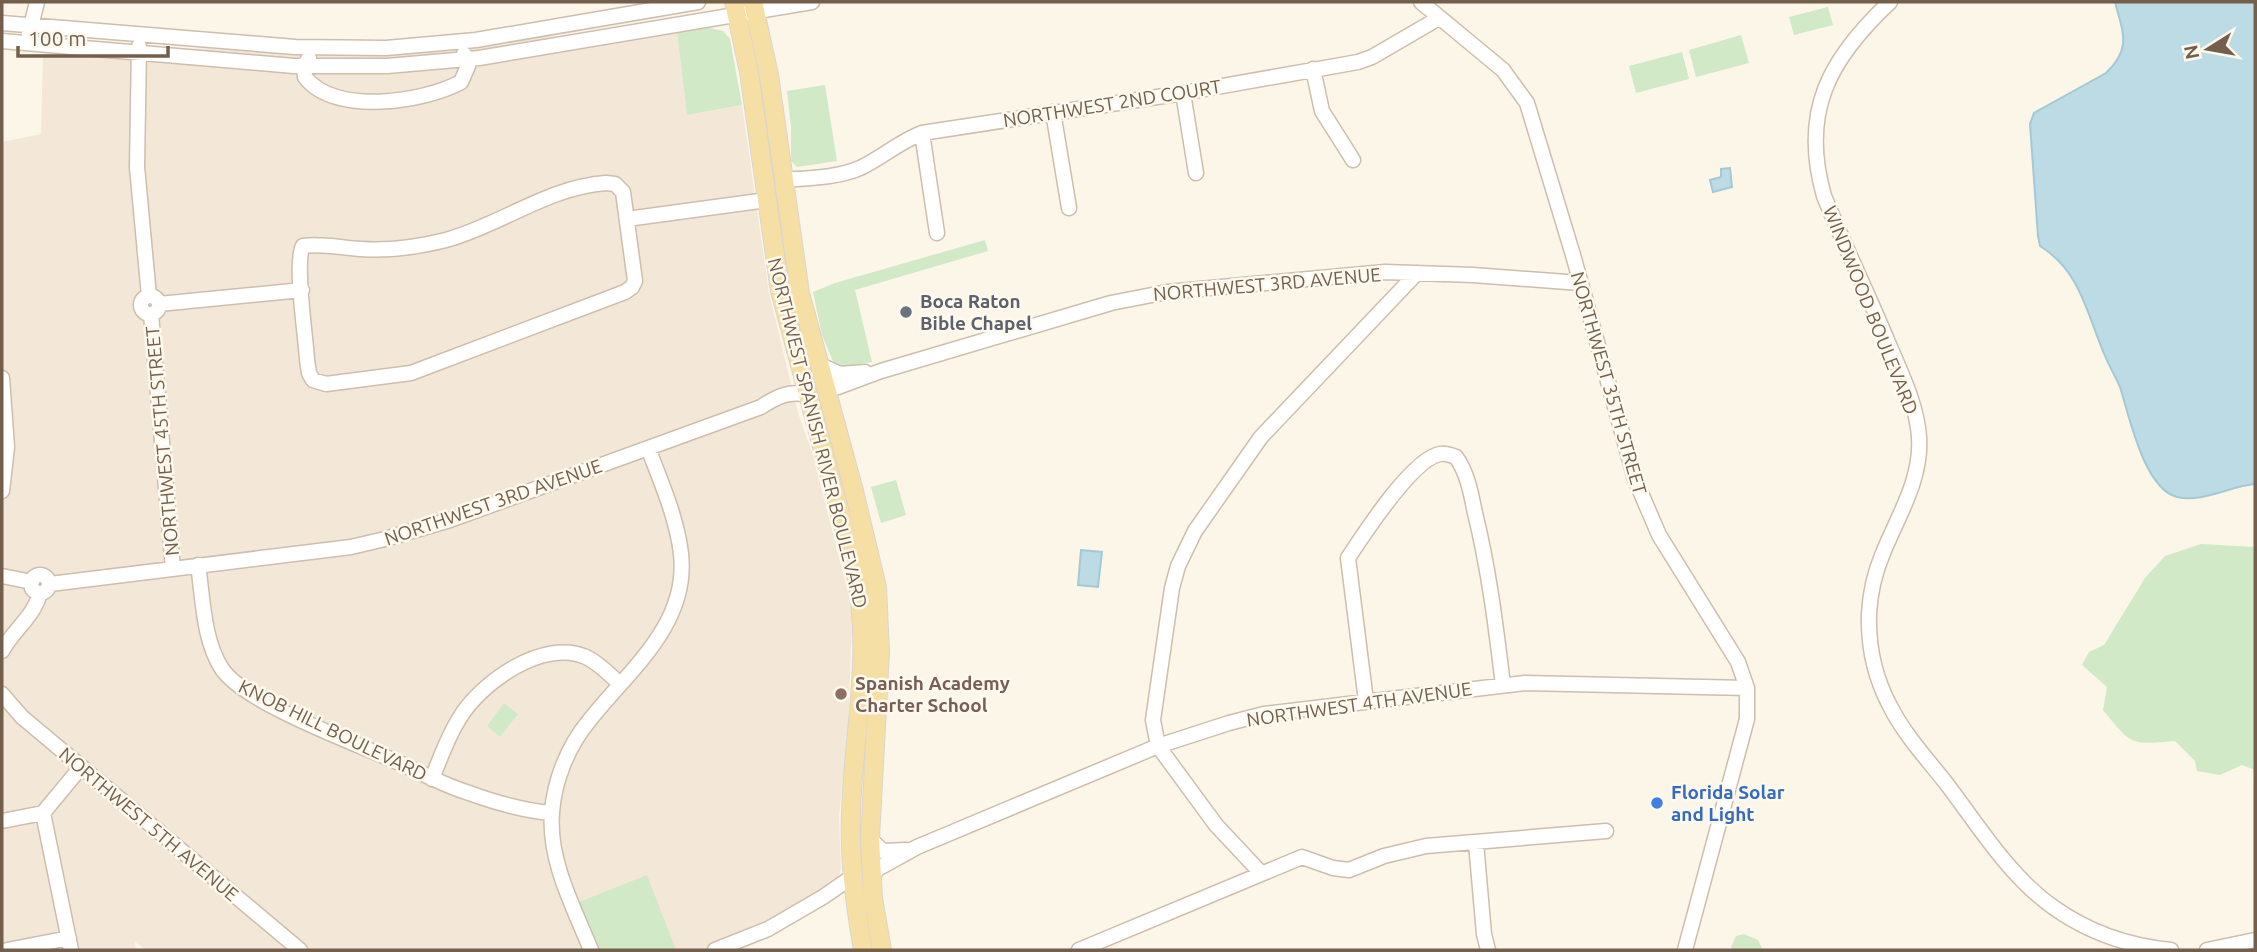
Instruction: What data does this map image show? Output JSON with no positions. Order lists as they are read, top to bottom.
{
  "streets": {
    "main road": ["NORTHWEST SPANISH RIVER BOULEVARD"],
    "street": [
      "NORTHWEST 2ND COURT",
      "NORTHWEST 3RD AVENUE",
      "WINDWOOD BOULEVARD",
      "NORTHWEST 35TH STREET",
      "NORTHWEST 45TH STREET",
      "NORTHWEST 4TH AVENUE",
      "KNOB HILL BOULEVARD",
      "NORTHWEST 5TH AVENUE"
    ]
  },
  "crossings": [
    ["NORTHWEST 2ND COURT", "NORTHWEST 35TH STREET"],
    ["NORTHWEST 2ND COURT", "NORTHWEST SPANISH RIVER BOULEVARD"],
    ["NORTHWEST 3RD AVENUE", "NORTHWEST 35TH STREET"],
    ["NORTHWEST 3RD AVENUE", "NORTHWEST SPANISH RIVER BOULEVARD"],
    ["NORTHWEST 3RD AVENUE", "NORTHWEST 45TH STREET"],
    ["NORTHWEST 3RD AVENUE", "KNOB HILL BOULEVARD"],
    ["NORTHWEST 35TH STREET", "NORTHWEST 4TH AVENUE"],
    ["NORTHWEST SPANISH RIVER BOULEVARD", "NORTHWEST 4TH AVENUE"]
  ],
  "places": ["Boca Raton Bible Chapel", "Spanish Academy Charter School", "Florida Solar and Light"],
  "scale_bar": "100 m",
  "north": "left"
}
